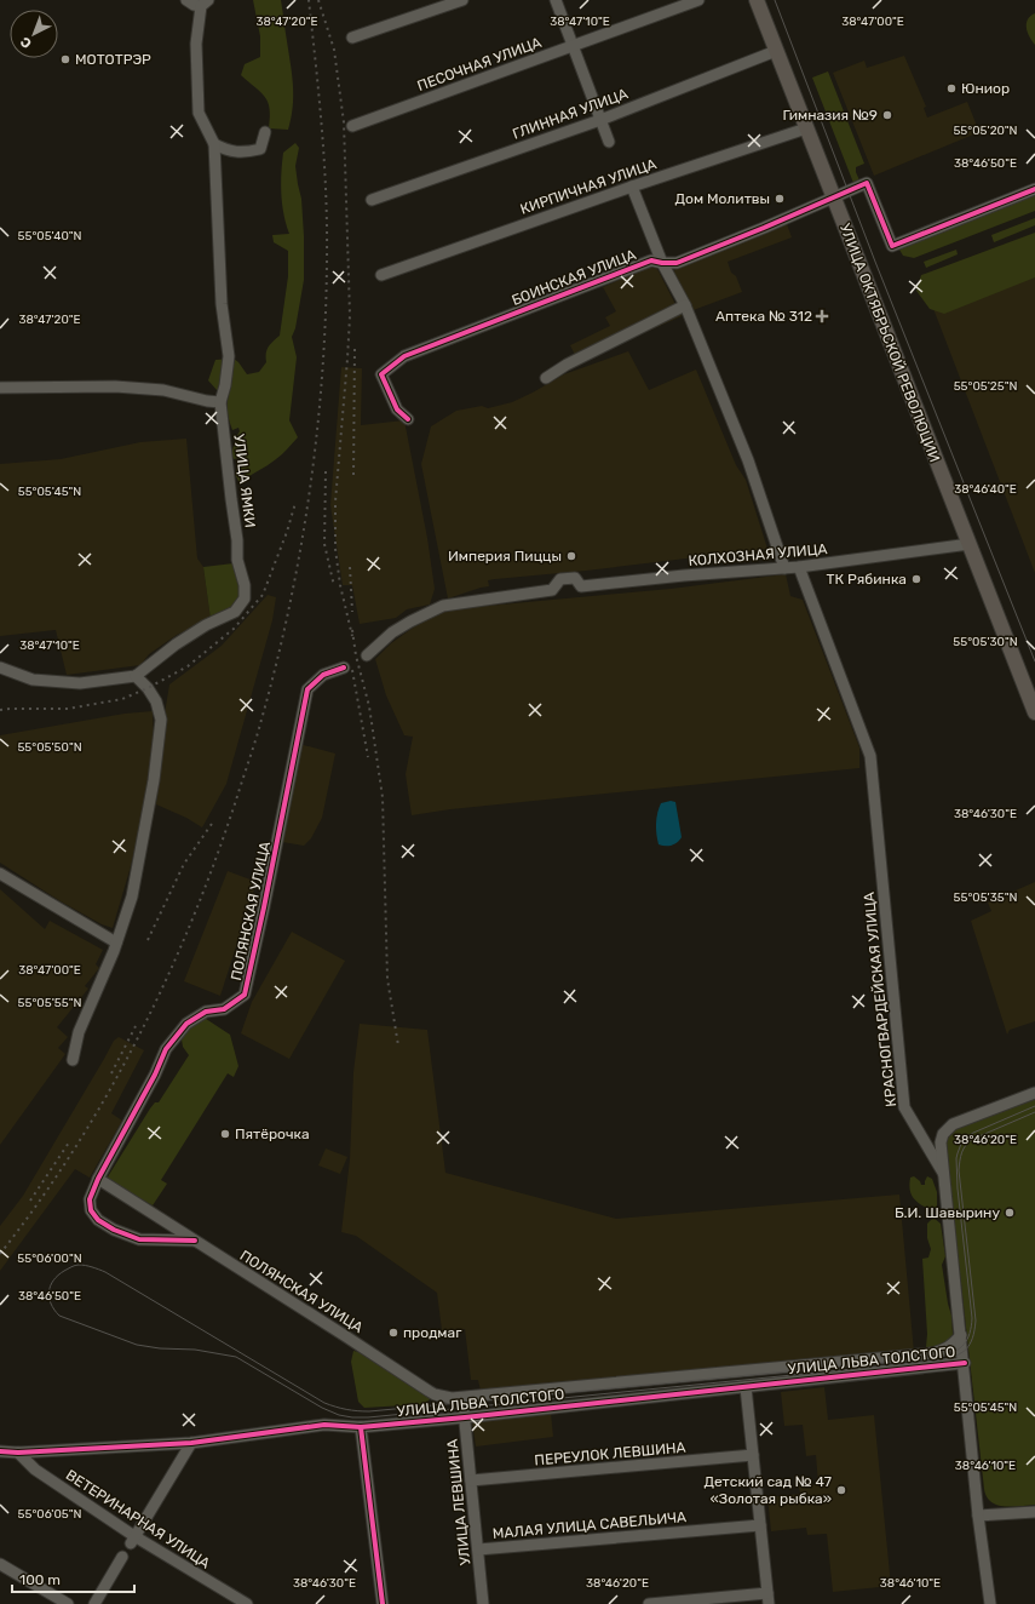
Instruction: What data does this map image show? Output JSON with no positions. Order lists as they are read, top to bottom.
{
  "streets": {
    "main road": ["УЛИЦА ОКТЯБРЬСКОЙ РЕВОЛЮЦИИ"],
    "street": [
      "ПЕСОЧНАЯ УЛИЦА",
      "ГЛИННАЯ УЛИЦА",
      "КИРПИЧНАЯ УЛИЦА",
      "БОИНСКАЯ УЛИЦА",
      "УЛИЦА ЯМКИ",
      "КОЛХОЗНАЯ УЛИЦА",
      "ПОЛЯНСКАЯ УЛИЦА",
      "КРАСНОГВАРДЕЙСКАЯ УЛИЦА",
      "УЛИЦА ЛЬВА ТОЛСТОГО",
      "ПЕРЕУЛОК ЛЕВШИНА",
      "УЛИЦА ЛЕВШИНА",
      "ВЕТЕРИНАРНАЯ УЛИЦА",
      "МАЛАЯ УЛИЦА САВЕЛЬИЧА"
    ]
  },
  "crossings": [
    ["ГЛИННАЯ УЛИЦА", "УЛИЦА ОКТЯБРЬСКОЙ РЕВОЛЮЦИИ"],
    ["КИРПИЧНАЯ УЛИЦА", "УЛИЦА ОКТЯБРЬСКОЙ РЕВОЛЮЦИИ"],
    ["БОИНСКАЯ УЛИЦА", "УЛИЦА ОКТЯБРЬСКОЙ РЕВОЛЮЦИИ"],
    ["УЛИЦА ОКТЯБРЬСКОЙ РЕВОЛЮЦИИ", "КОЛХОЗНАЯ УЛИЦА"],
    ["КОЛХОЗНАЯ УЛИЦА", "КРАСНОГВАРДЕЙСКАЯ УЛИЦА"],
    ["ПОЛЯНСКАЯ УЛИЦА", "УЛИЦА ЛЬВА ТОЛСТОГО"],
    ["ПОЛЯНСКАЯ УЛИЦА", "УЛИЦА ЛЕВШИНА"],
    ["КРАСНОГВАРДЕЙСКАЯ УЛИЦА", "УЛИЦА ЛЬВА ТОЛСТОГО"],
    ["УЛИЦА ЛЬВА ТОЛСТОГО", "УЛИЦА ЛЕВШИНА"],
    ["УЛИЦА ЛЬВА ТОЛСТОГО", "ВЕТЕРИНАРНАЯ УЛИЦА"],
    ["ПЕРЕУЛОК ЛЕВШИНА", "УЛИЦА ЛЕВШИНА"],
    ["УЛИЦА ЛЕВШИНА", "МАЛАЯ УЛИЦА САВЕЛЬИЧА"]
  ],
  "places": {
    "other": [
      "МОТОТРЭР",
      "Юниор",
      "Гимназия №9",
      "Дом Молитвы",
      "Империя Пиццы",
      "ТК Рябинка",
      "Пятёрочка",
      "Б.И. Шавырину",
      "продмаг",
      "Детский сад № 47 «Золотая рыбка»"
    ],
    "health": ["Аптека № 312"]
  },
  "scale_bar": "100 m",
  "north": "bottom left",
  "coordinates": [
    "38°47'20\"E",
    "38°47'10\"E",
    "38°47'00\"E",
    "55°05'20\"N",
    "38°46'50\"E",
    "55°05'40\"N",
    "55°05'25\"N",
    "38°46'40\"E",
    "55°05'45\"N",
    "55°05'30\"N",
    "55°05'50\"N",
    "38°46'30\"E",
    "55°05'35\"N",
    "55°05'55\"N",
    "38°46'20\"E",
    "55°06'00\"N",
    "38°46'10\"E",
    "55°06'05\"N"
  ]
}
